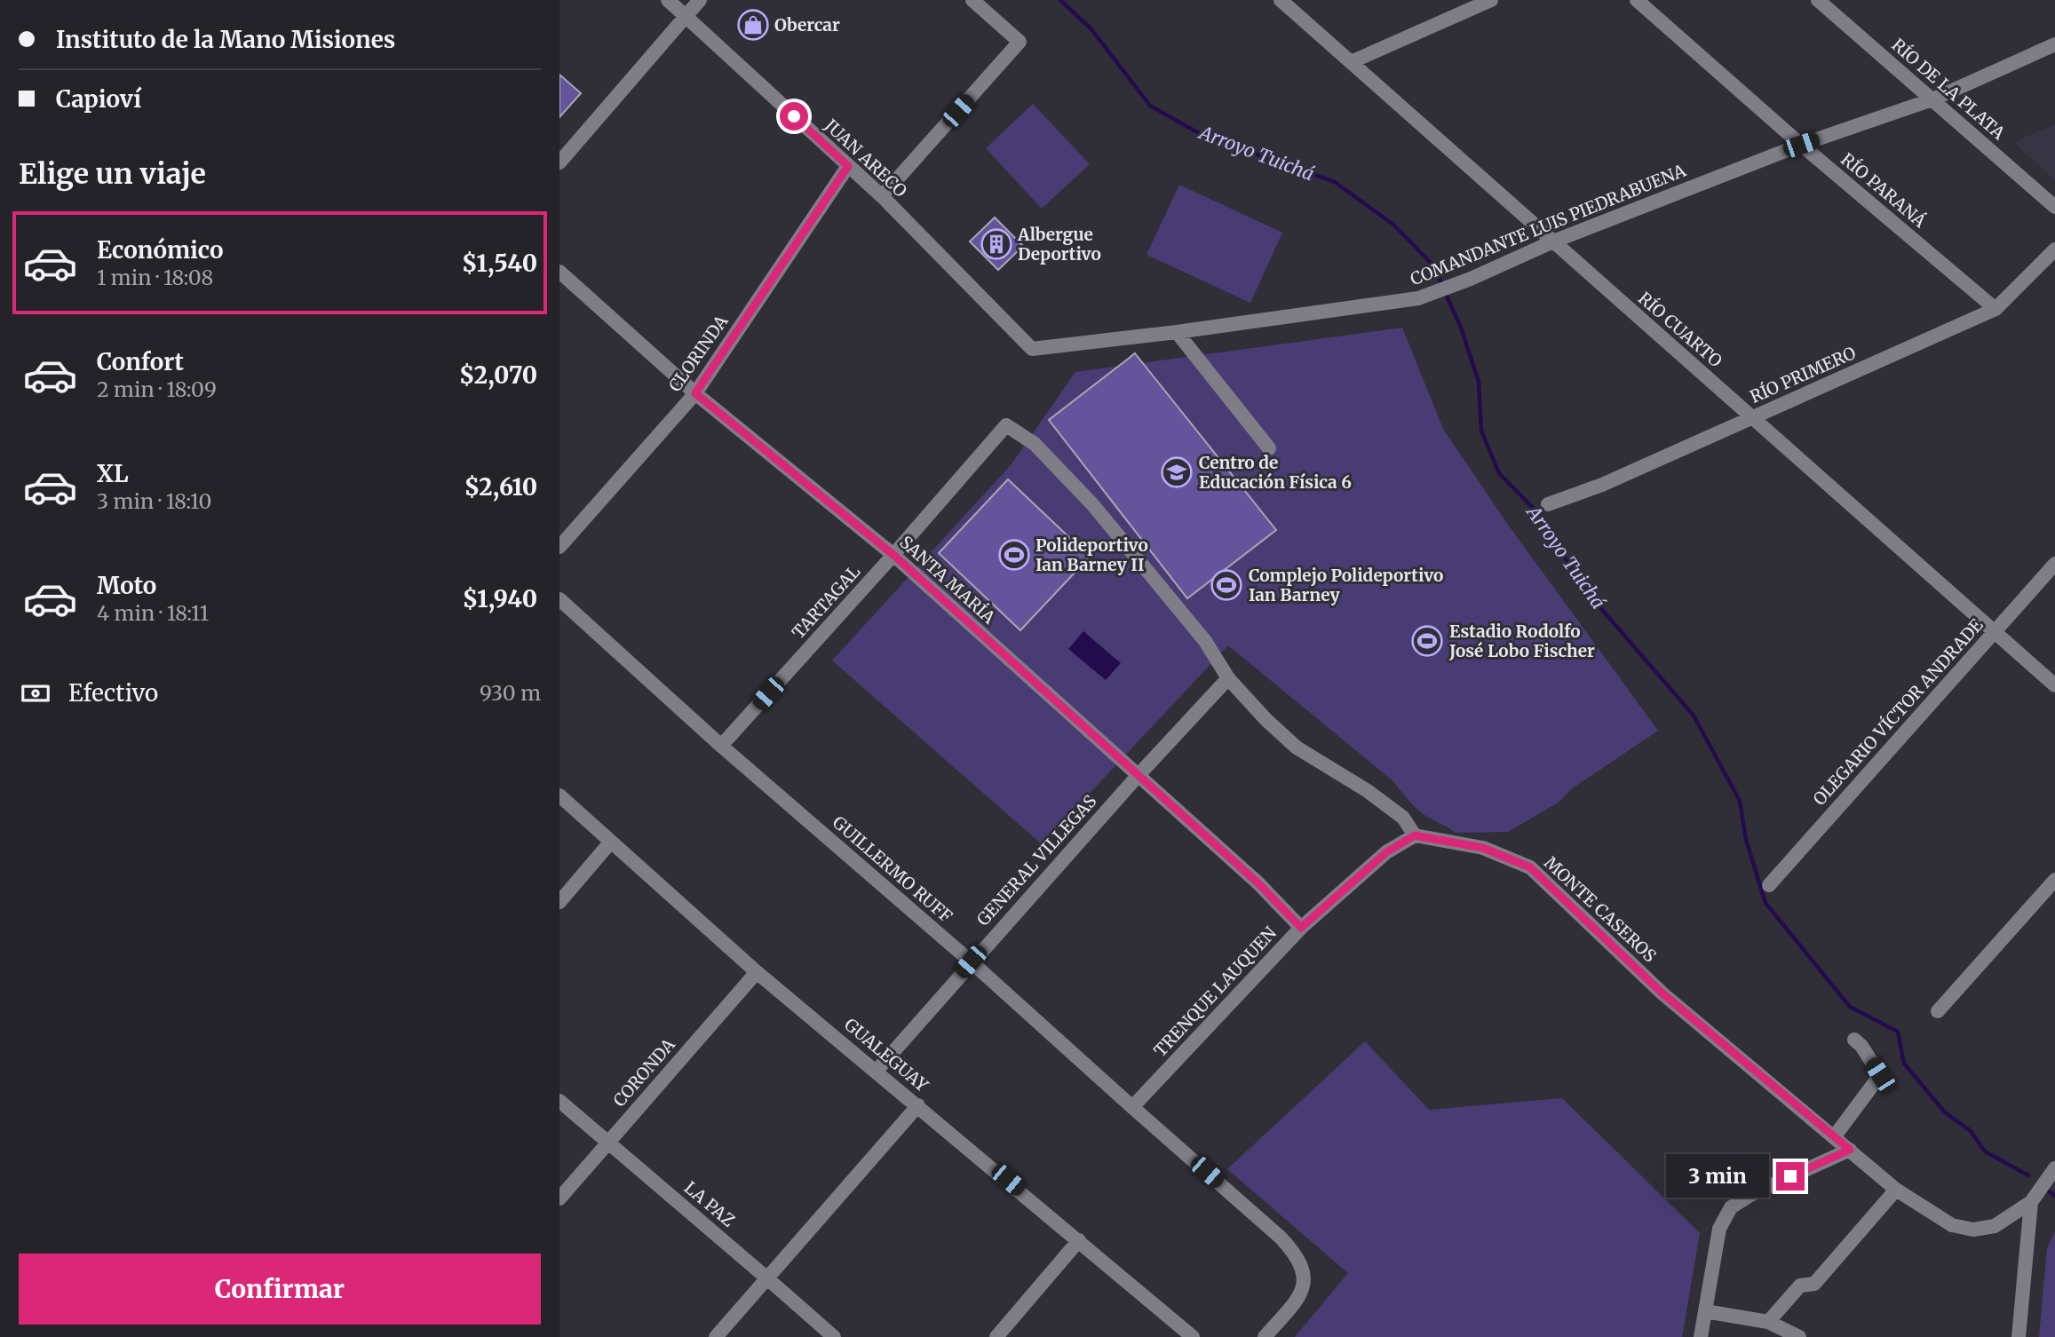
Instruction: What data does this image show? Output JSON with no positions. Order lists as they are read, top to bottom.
{
  "streets": {
    "street": [
      "RÍO DE LA PLATA",
      "JUAN ARECO",
      "RÍO PARANÁ",
      "COMANDANTE LUIS PIEDRABUENA",
      "RÍO CUARTO",
      "CLORINDA",
      "RÍO PRIMERO",
      "SANTA MARÍA",
      "TARTAGAL",
      "OLEGARIO VÍCTOR ANDRADE",
      "GENERAL VILLEGAS",
      "GUILLERMO RUFF",
      "MONTE CASEROS",
      "TRENQUE LAUQUEN",
      "GUALEGUAY",
      "CORONDA",
      "LA PAZ"
    ]
  },
  "crossings": [
    ["RÍO DE LA PLATA", "COMANDANTE LUIS PIEDRABUENA"],
    ["JUAN ARECO", "COMANDANTE LUIS PIEDRABUENA"],
    ["JUAN ARECO", "CLORINDA"],
    ["RÍO PARANÁ", "COMANDANTE LUIS PIEDRABUENA"],
    ["RÍO PARANÁ", "RÍO PRIMERO"],
    ["COMANDANTE LUIS PIEDRABUENA", "RÍO CUARTO"],
    ["RÍO CUARTO", "RÍO PRIMERO"],
    ["RÍO CUARTO", "OLEGARIO VÍCTOR ANDRADE"],
    ["CLORINDA", "SANTA MARÍA"],
    ["SANTA MARÍA", "TARTAGAL"],
    ["SANTA MARÍA", "GENERAL VILLEGAS"],
    ["SANTA MARÍA", "TRENQUE LAUQUEN"],
    ["TARTAGAL", "GENERAL VILLEGAS"],
    ["TARTAGAL", "GUILLERMO RUFF"],
    ["GENERAL VILLEGAS", "GUILLERMO RUFF"],
    ["GENERAL VILLEGAS", "GUALEGUAY"],
    ["GUILLERMO RUFF", "TRENQUE LAUQUEN"],
    ["MONTE CASEROS", "TRENQUE LAUQUEN"],
    ["GUALEGUAY", "CORONDA"],
    ["CORONDA", "LA PAZ"]
  ],
  "water": ["Arroyo Tuichá"],
  "places": {
    "shop": ["Obercar"],
    "building": ["Albergue Deportivo"],
    "school or university": ["Centro de Educación Física 6"],
    "sports": ["Polideportivo Ian Barney II", "Complejo Polideportivo Ian Barney", "Estadio Rodolfo José Lobo Fischer"]
  },
  "page": {
    "banner": ["Instituto de la Mano Misiones", "Capioví"],
    "heading": "Elige un viaje",
    "list": [
      {
        "name": "Económico",
        "note": "1 min · 18:08",
        "value": "$1,540"
      },
      {
        "name": "Confort",
        "note": "2 min · 18:09",
        "value": "$2,070"
      },
      {
        "name": "XL",
        "note": "3 min · 18:10",
        "value": "$2,610"
      },
      {
        "name": "Moto",
        "note": "4 min · 18:11",
        "value": "$1,940"
      }
    ],
    "pay": ["Efectivo", "930 m"],
    "bubble": "3 min",
    "buttons": "Confirmar"
  }
}
